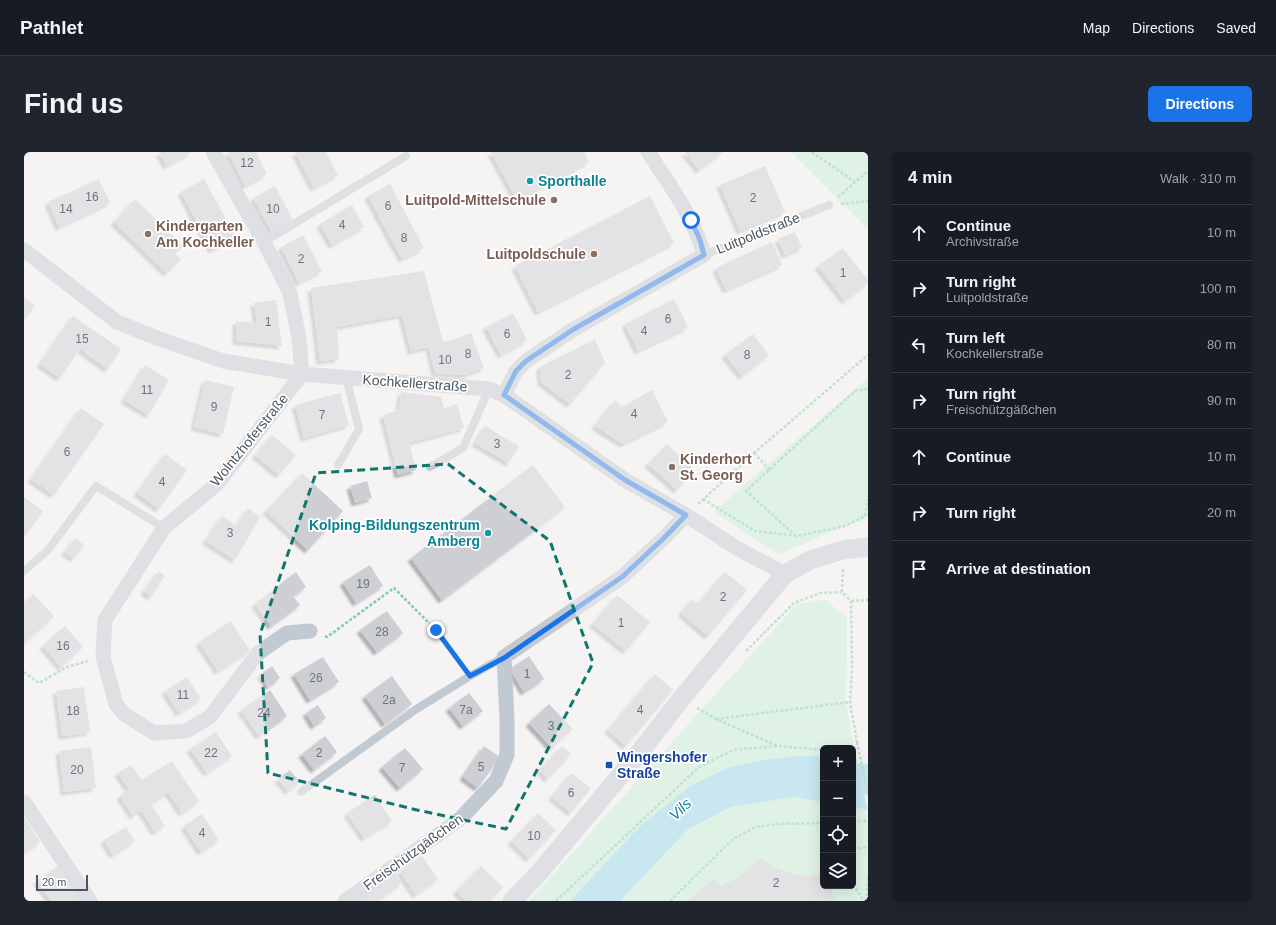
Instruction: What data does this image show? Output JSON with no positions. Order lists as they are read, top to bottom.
{
  "streets": {
    "street": [
      "Luitpoldstraße",
      "Kochkellerstraße",
      "Wolntzhoferstraße",
      "Freischützgäßchen"
    ]
  },
  "crossings": [
    ["Luitpoldstraße", "Kochkellerstraße"],
    ["Kochkellerstraße", "Wolntzhoferstraße"]
  ],
  "water": ["Vils"],
  "places": {
    "other": [
      "Sporthalle",
      "Luitpold-Mittelschule",
      "Kindergarten Am Kochkeller",
      "Luitpoldschule",
      "Kinderhort St. Georg",
      "Kolping-Bildungszentrum Amberg"
    ],
    "transit": ["Wingershofer Straße"]
  },
  "house_numbers": [
    "12",
    "16",
    "2",
    "6",
    "14",
    "10",
    "4",
    "8",
    "2",
    "1",
    "6",
    "1",
    "4",
    "6",
    "15",
    "8",
    "8",
    "10",
    "2",
    "11",
    "9",
    "4",
    "7",
    "3",
    "6",
    "4",
    "3",
    "19",
    "2",
    "1",
    "28",
    "16",
    "1",
    "26",
    "11",
    "2a",
    "7a",
    "4",
    "18",
    "24",
    "3",
    "22",
    "2",
    "5",
    "7",
    "20",
    "6",
    "4",
    "10",
    "2"
  ],
  "scale_bar": "20 m",
  "page": {
    "header": "Pathlet",
    "nav": ["Map", "Directions", "Saved"],
    "buttons": "Directions",
    "title": "Find us",
    "heading": ["4 min", "Walk · 310 m"],
    "list": [
      ["Continue", "Archivstraße", "10 m"],
      ["Turn right", "Luitpoldstraße", "100 m"],
      ["Turn left", "Kochkellerstraße", "80 m"],
      ["Turn right", "Freischützgäßchen", "90 m"],
      ["Continue", "10 m"],
      ["Turn right", "20 m"],
      "Arrive at destination"
    ],
    "map_buttons": ["+", "−"],
    "scale": "20 m"
  }
}
